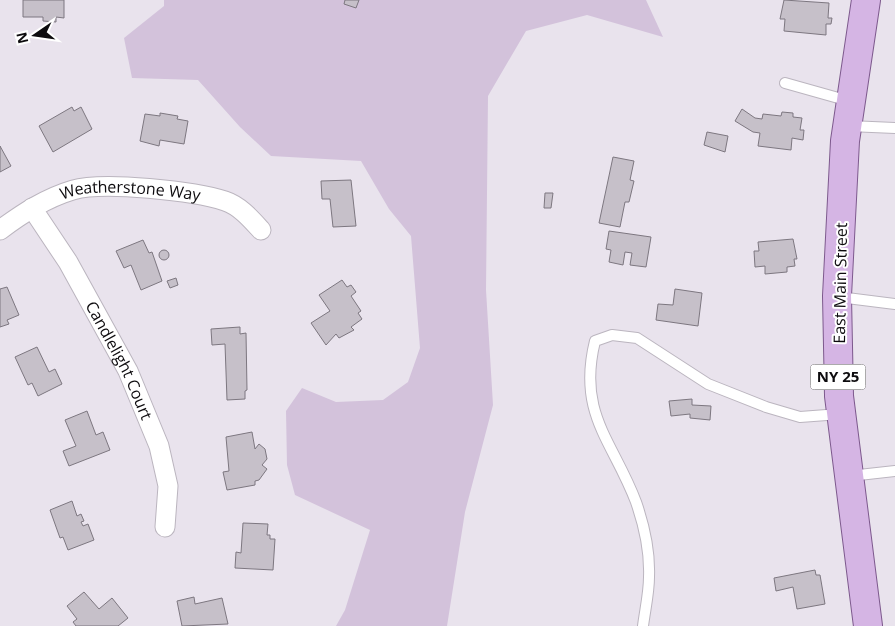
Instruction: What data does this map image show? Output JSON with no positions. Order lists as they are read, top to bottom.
{
  "streets": {
    "main road": ["East Main Street", "NY 25"],
    "street": ["Weatherstone Way", "Candlelight Court"]
  },
  "crossings": [
    ["Weatherstone Way", "Candlelight Court"]
  ],
  "north": "left"
}
